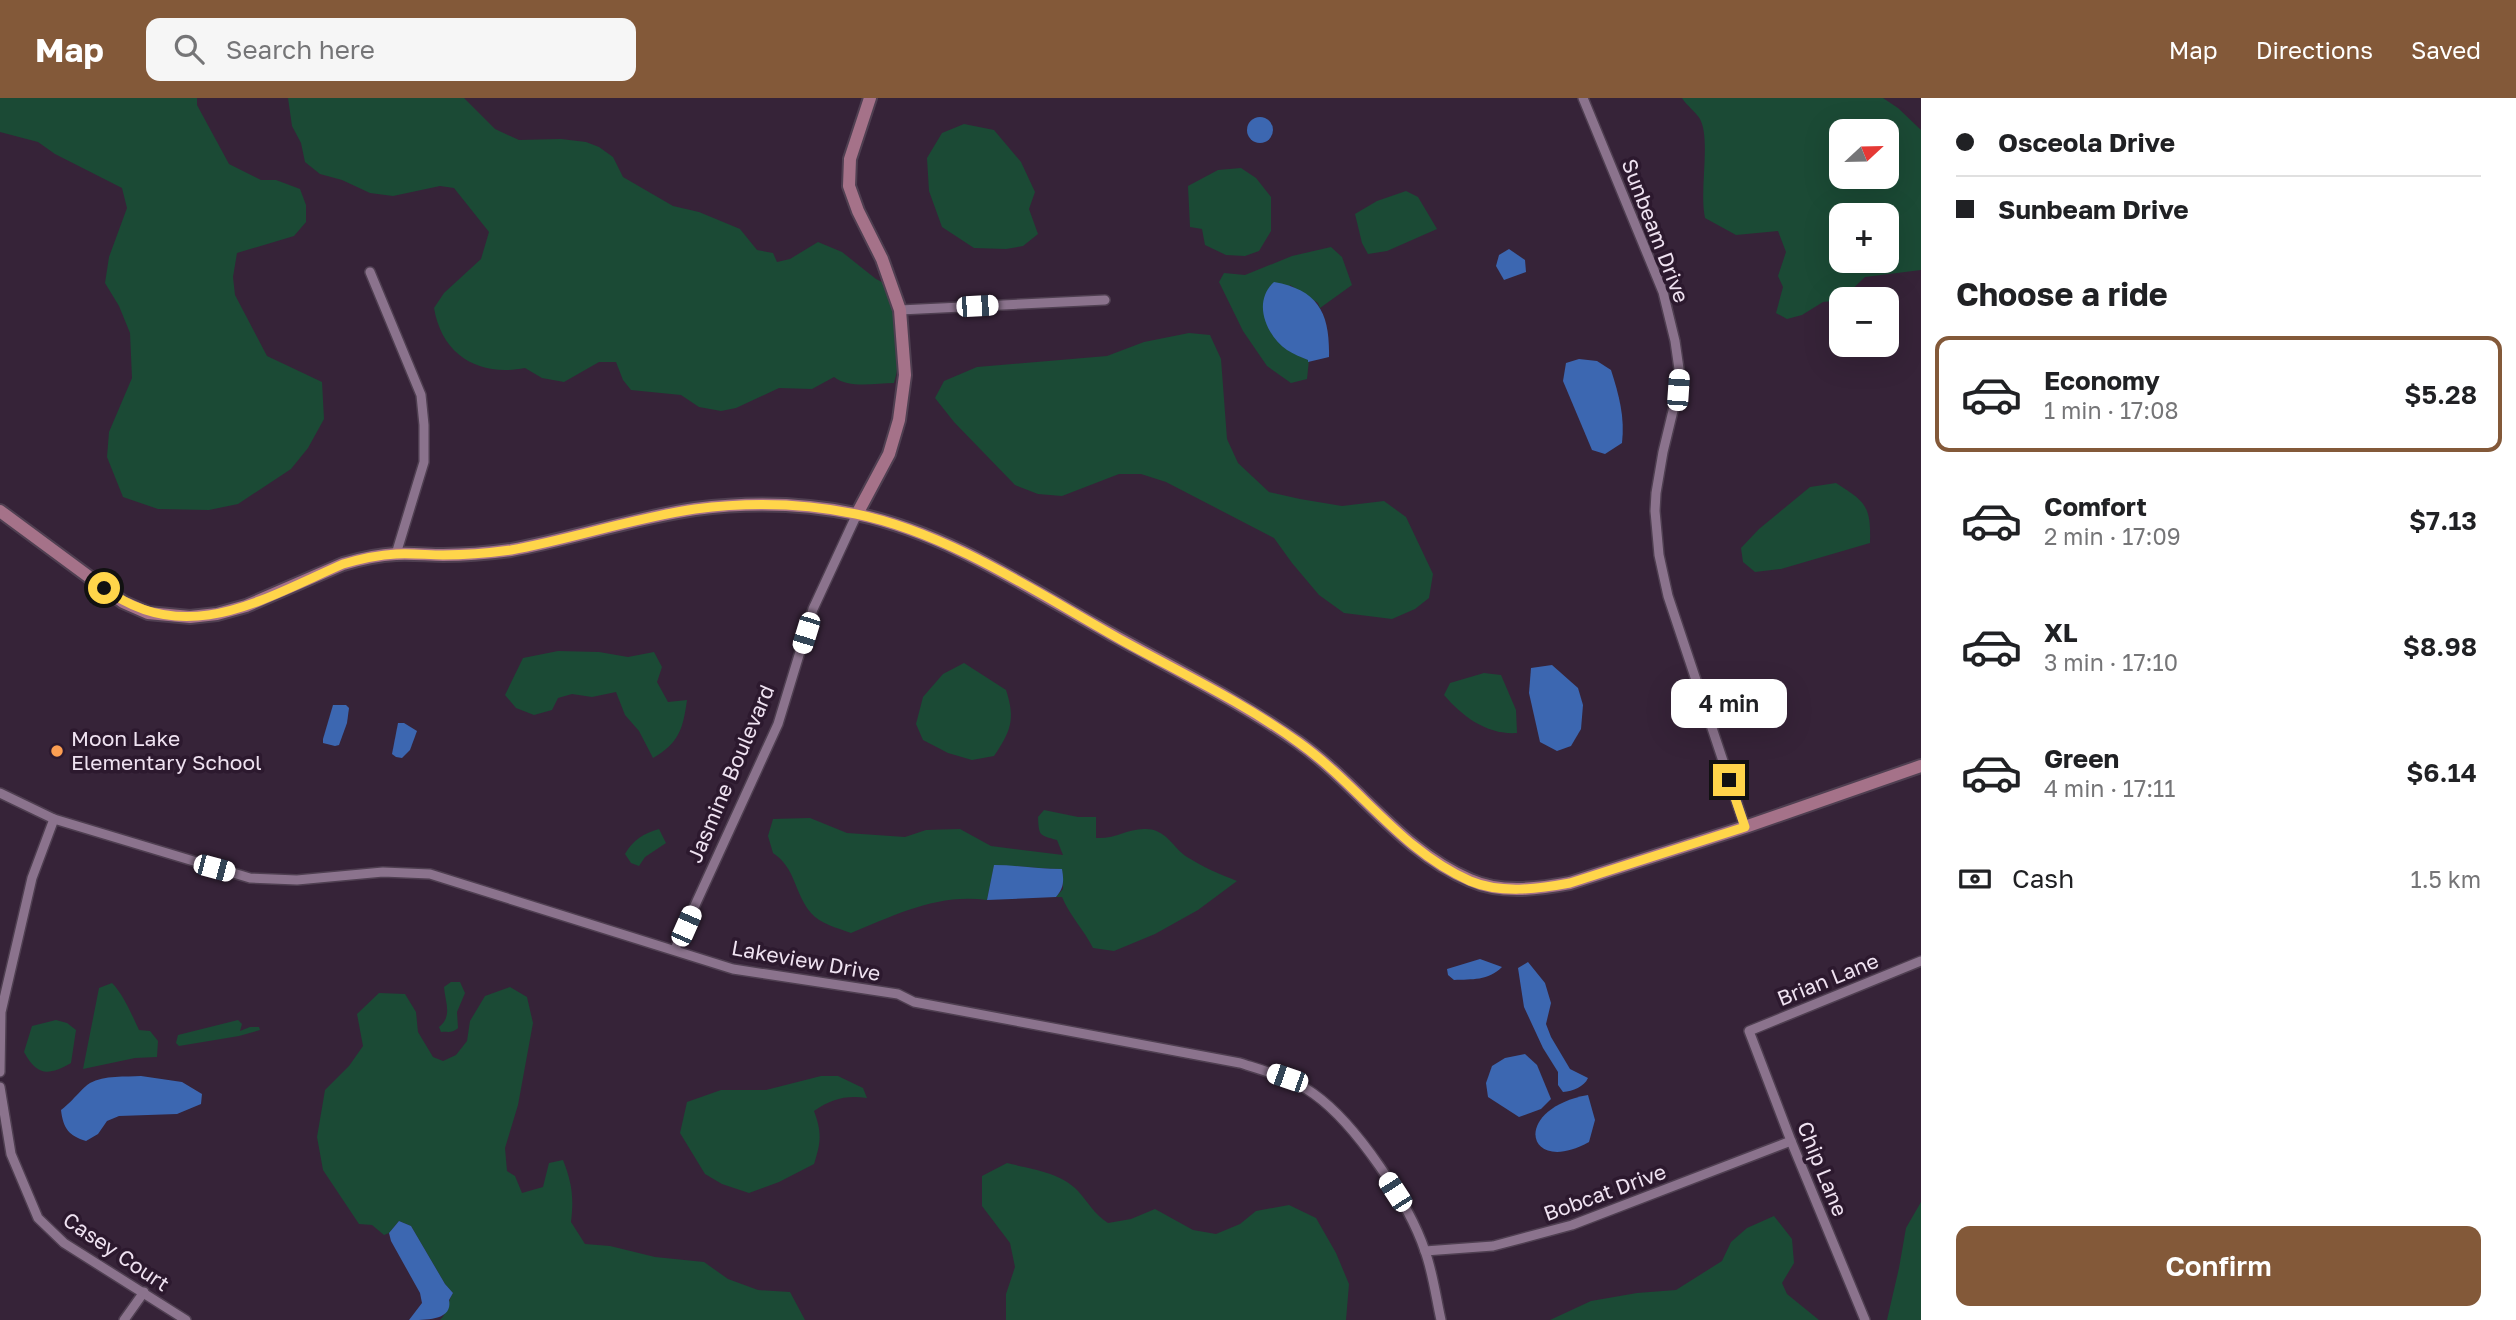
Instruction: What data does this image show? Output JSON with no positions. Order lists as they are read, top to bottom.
{
  "streets": {
    "street": [
      "Sunbeam Drive",
      "Jasmine Boulevard",
      "Lakeview Drive",
      "Brian Lane",
      "Chip Lane",
      "Bobcat Drive",
      "Casey Court"
    ]
  },
  "crossings": [
    ["Jasmine Boulevard", "Lakeview Drive"],
    ["Lakeview Drive", "Bobcat Drive"],
    ["Brian Lane", "Chip Lane"],
    ["Chip Lane", "Bobcat Drive"]
  ],
  "places": ["Moon Lake Elementary School"],
  "north": "right",
  "page": {
    "header": "Map",
    "search": "Search here",
    "nav": ["Map", "Directions", "Saved"],
    "banner": ["Osceola Drive", "Sunbeam Drive"],
    "map_buttons": ["+", "−"],
    "heading": "Choose a ride",
    "list": [
      {
        "name": "Economy",
        "note": "1 min · 17:08",
        "value": "$5.28"
      },
      {
        "name": "Comfort",
        "note": "2 min · 17:09",
        "value": "$7.13"
      },
      {
        "name": "XL",
        "note": "3 min · 17:10",
        "value": "$8.98"
      },
      {
        "name": "Green",
        "note": "4 min · 17:11",
        "value": "$6.14"
      }
    ],
    "bubble": "4 min",
    "pay": ["Cash", "1.5 km"],
    "buttons": "Confirm"
  }
}
